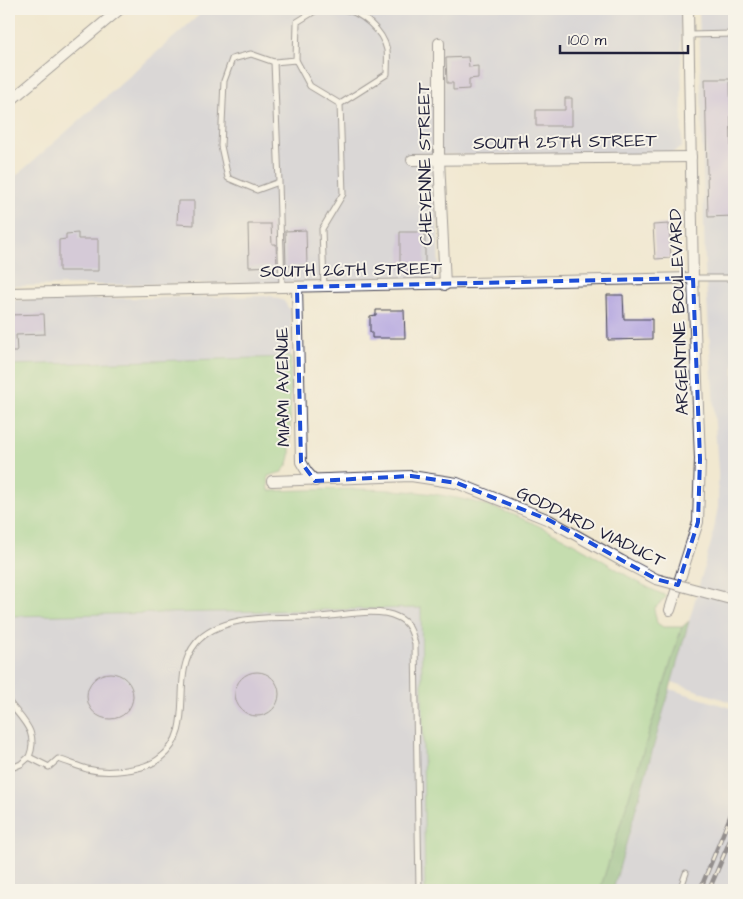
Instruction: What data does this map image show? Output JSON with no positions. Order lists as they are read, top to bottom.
{
  "streets": {
    "street": [
      "SOUTH 25TH STREET",
      "CHEYENNE STREET",
      "SOUTH 26TH STREET",
      "ARGENTINE BOULEVARD",
      "MIAMI AVENUE",
      "GODDARD VIADUCT"
    ]
  },
  "crossings": [
    ["SOUTH 25TH STREET", "CHEYENNE STREET"],
    ["SOUTH 25TH STREET", "ARGENTINE BOULEVARD"],
    ["CHEYENNE STREET", "SOUTH 26TH STREET"],
    ["SOUTH 26TH STREET", "ARGENTINE BOULEVARD"],
    ["SOUTH 26TH STREET", "MIAMI AVENUE"],
    ["MIAMI AVENUE", "GODDARD VIADUCT"]
  ],
  "scale_bar": "100 m"
}
